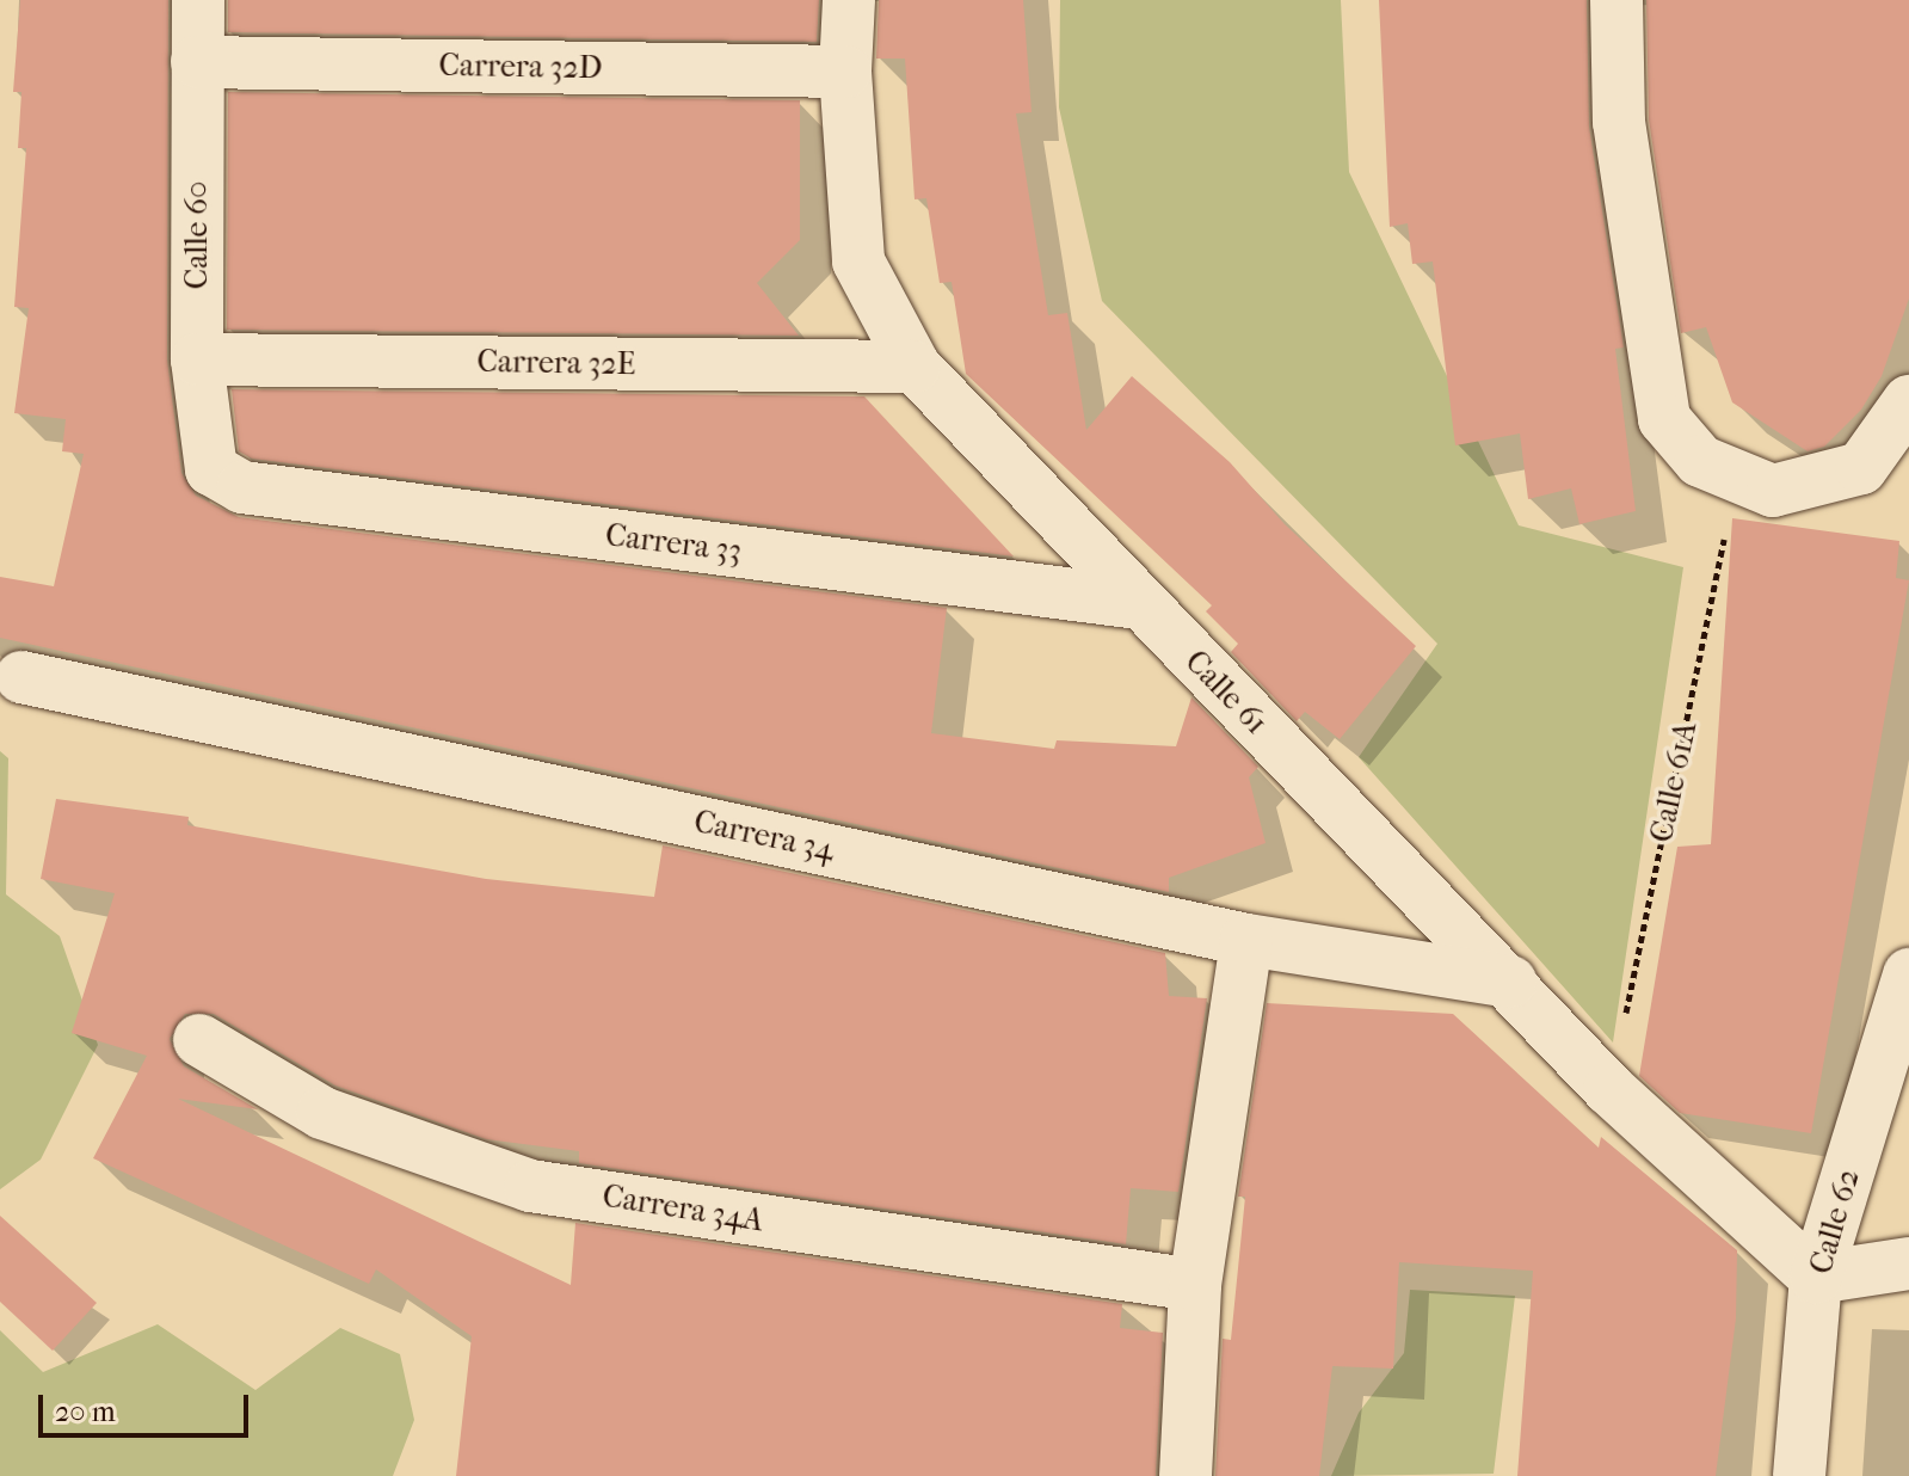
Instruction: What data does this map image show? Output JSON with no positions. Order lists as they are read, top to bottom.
{
  "streets": {
    "street": [
      "Carrera 32D",
      "Calle 60",
      "Carrera 32E",
      "Carrera 33",
      "Calle 61",
      "Carrera 34",
      "Carrera 34A",
      "Calle 62"
    ],
    "path": ["Calle 61A"]
  },
  "crossings": [
    ["Carrera 32D", "Calle 60"],
    ["Carrera 32D", "Calle 61"],
    ["Calle 60", "Carrera 32E"],
    ["Calle 60", "Carrera 33"],
    ["Carrera 32E", "Calle 61"],
    ["Carrera 33", "Calle 61"],
    ["Calle 61", "Calle 61A"],
    ["Calle 61", "Carrera 34"],
    ["Calle 61", "Calle 62"]
  ],
  "scale_bar": "20 m"
}
